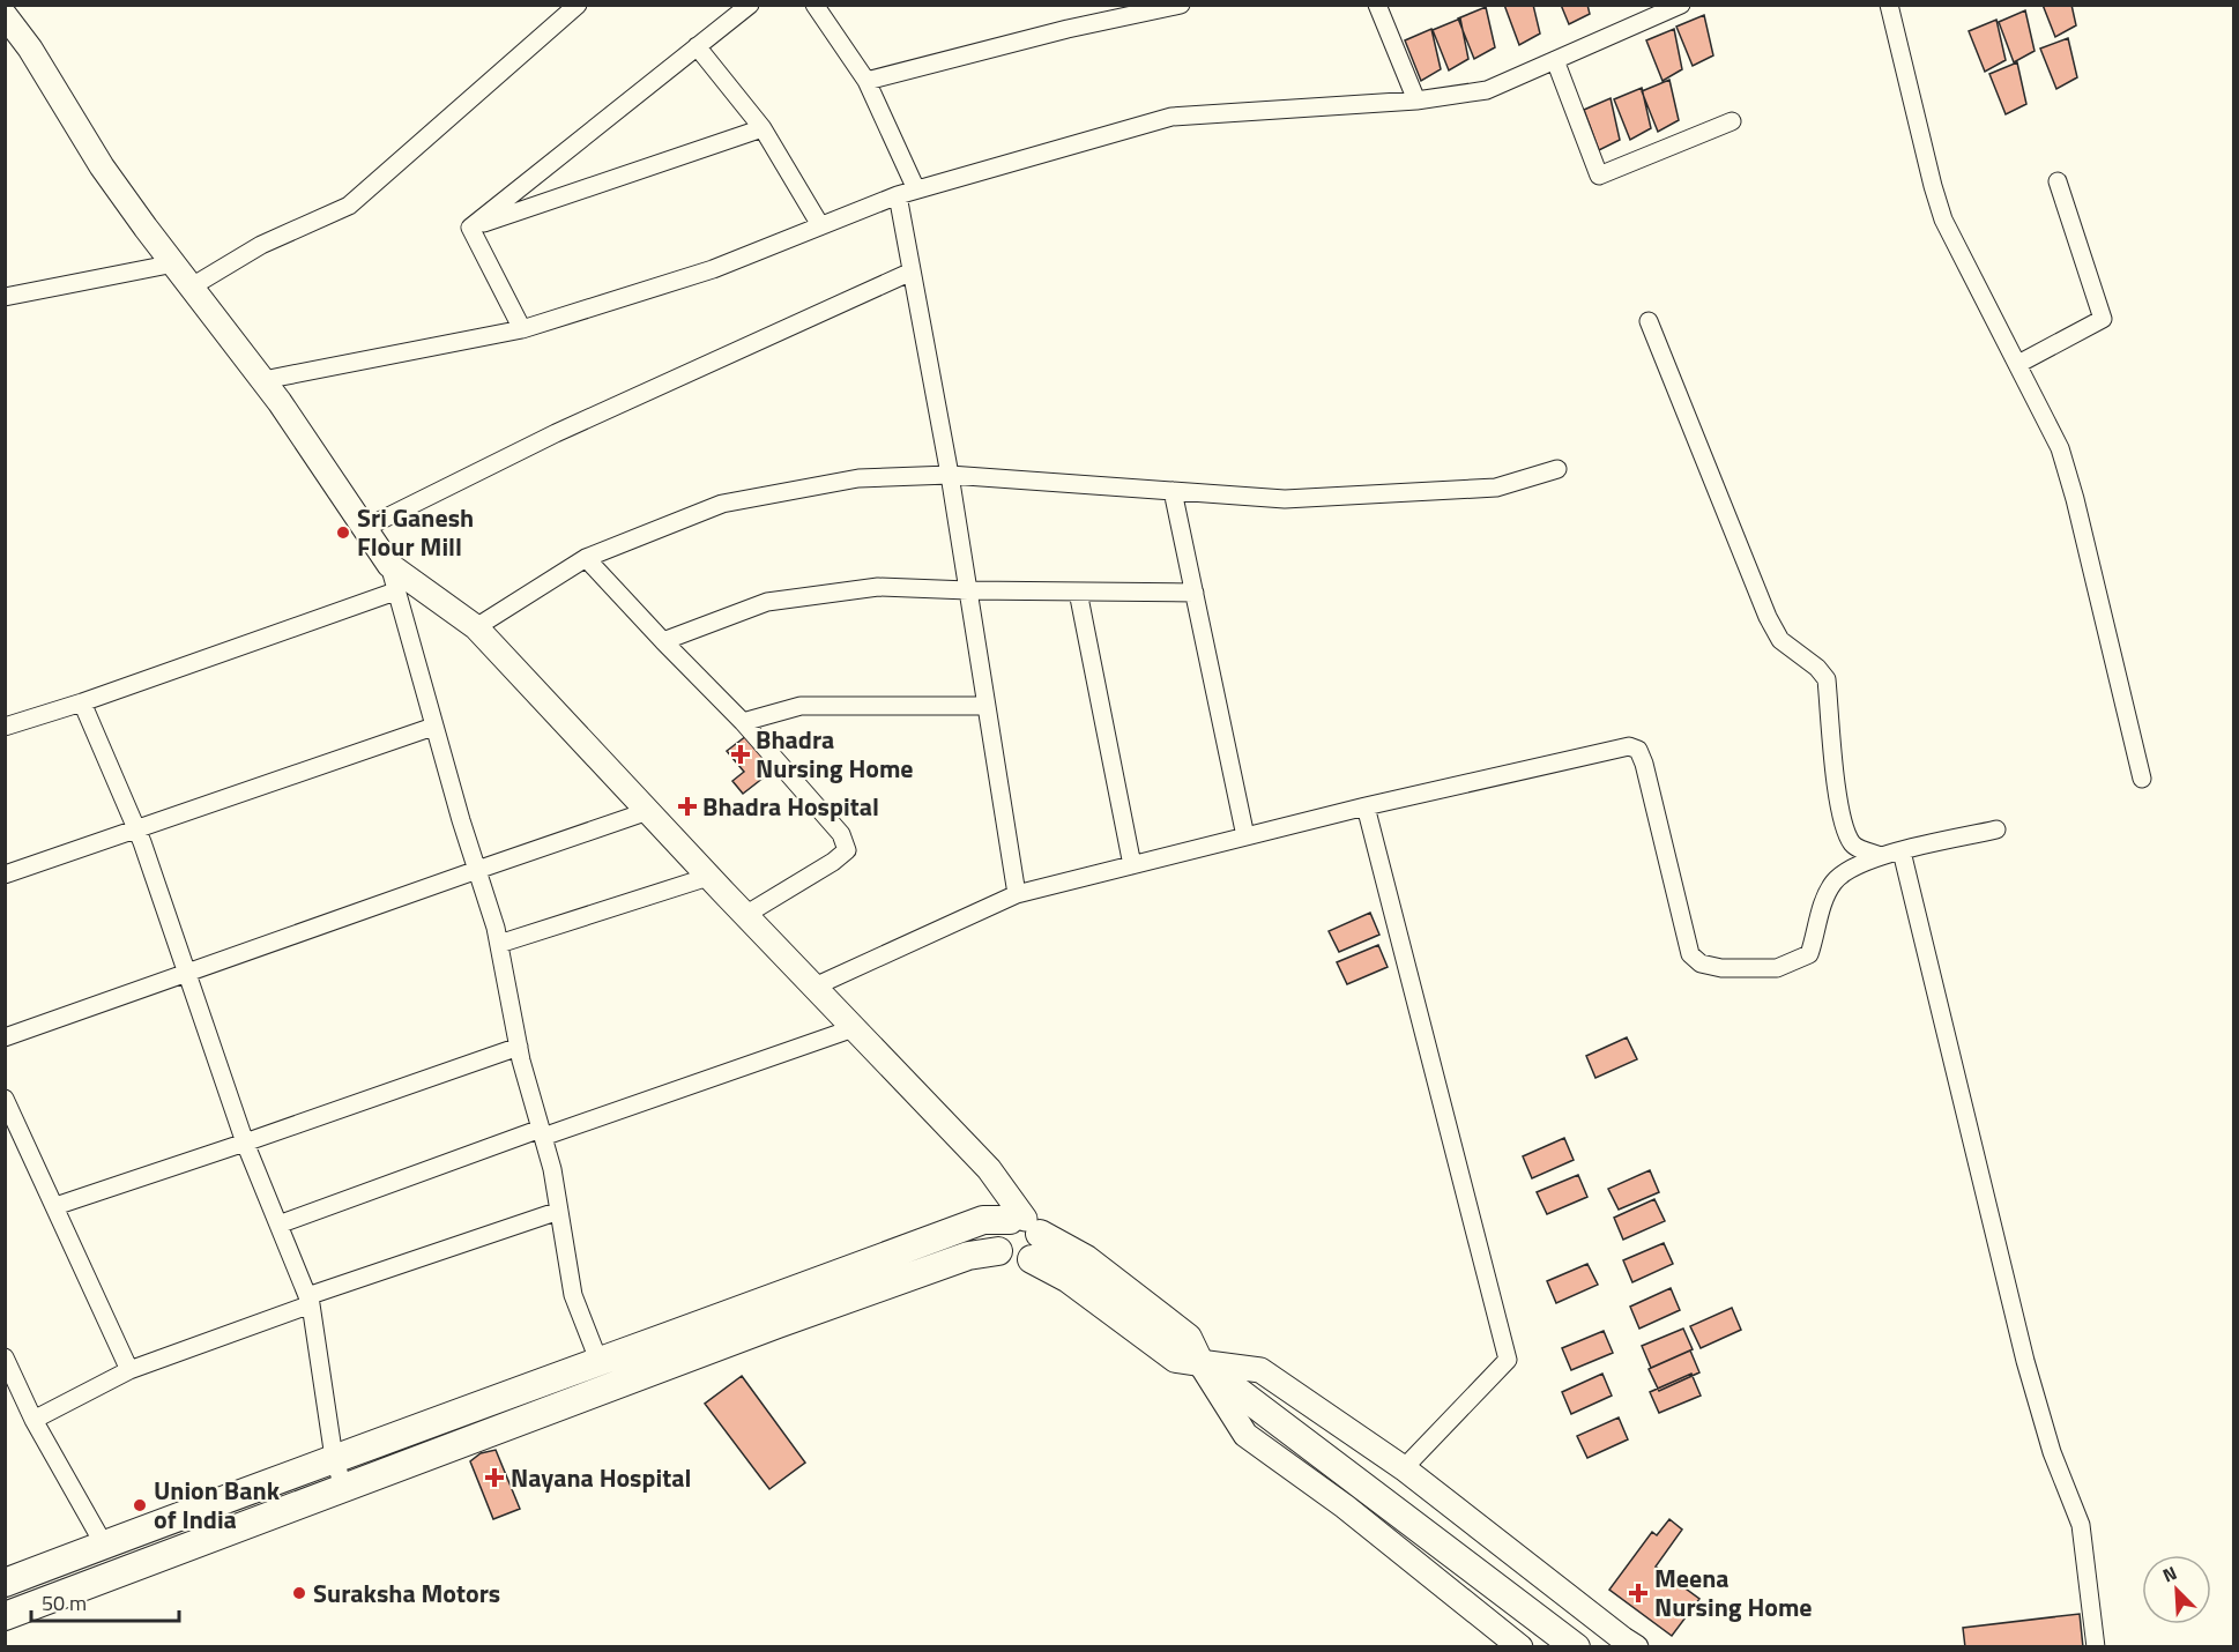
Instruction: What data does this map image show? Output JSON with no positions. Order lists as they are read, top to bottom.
{
  "places": {
    "other": ["Sri Ganesh Flour Mill", "Union Bank of India", "Suraksha Motors"],
    "health": [
      "Bhadra Nursing Home",
      "Bhadra Hospital",
      "Nayana Hospital",
      "Meena Nursing Home"
    ]
  },
  "scale_bar": "50 m",
  "north": "top left"
}
